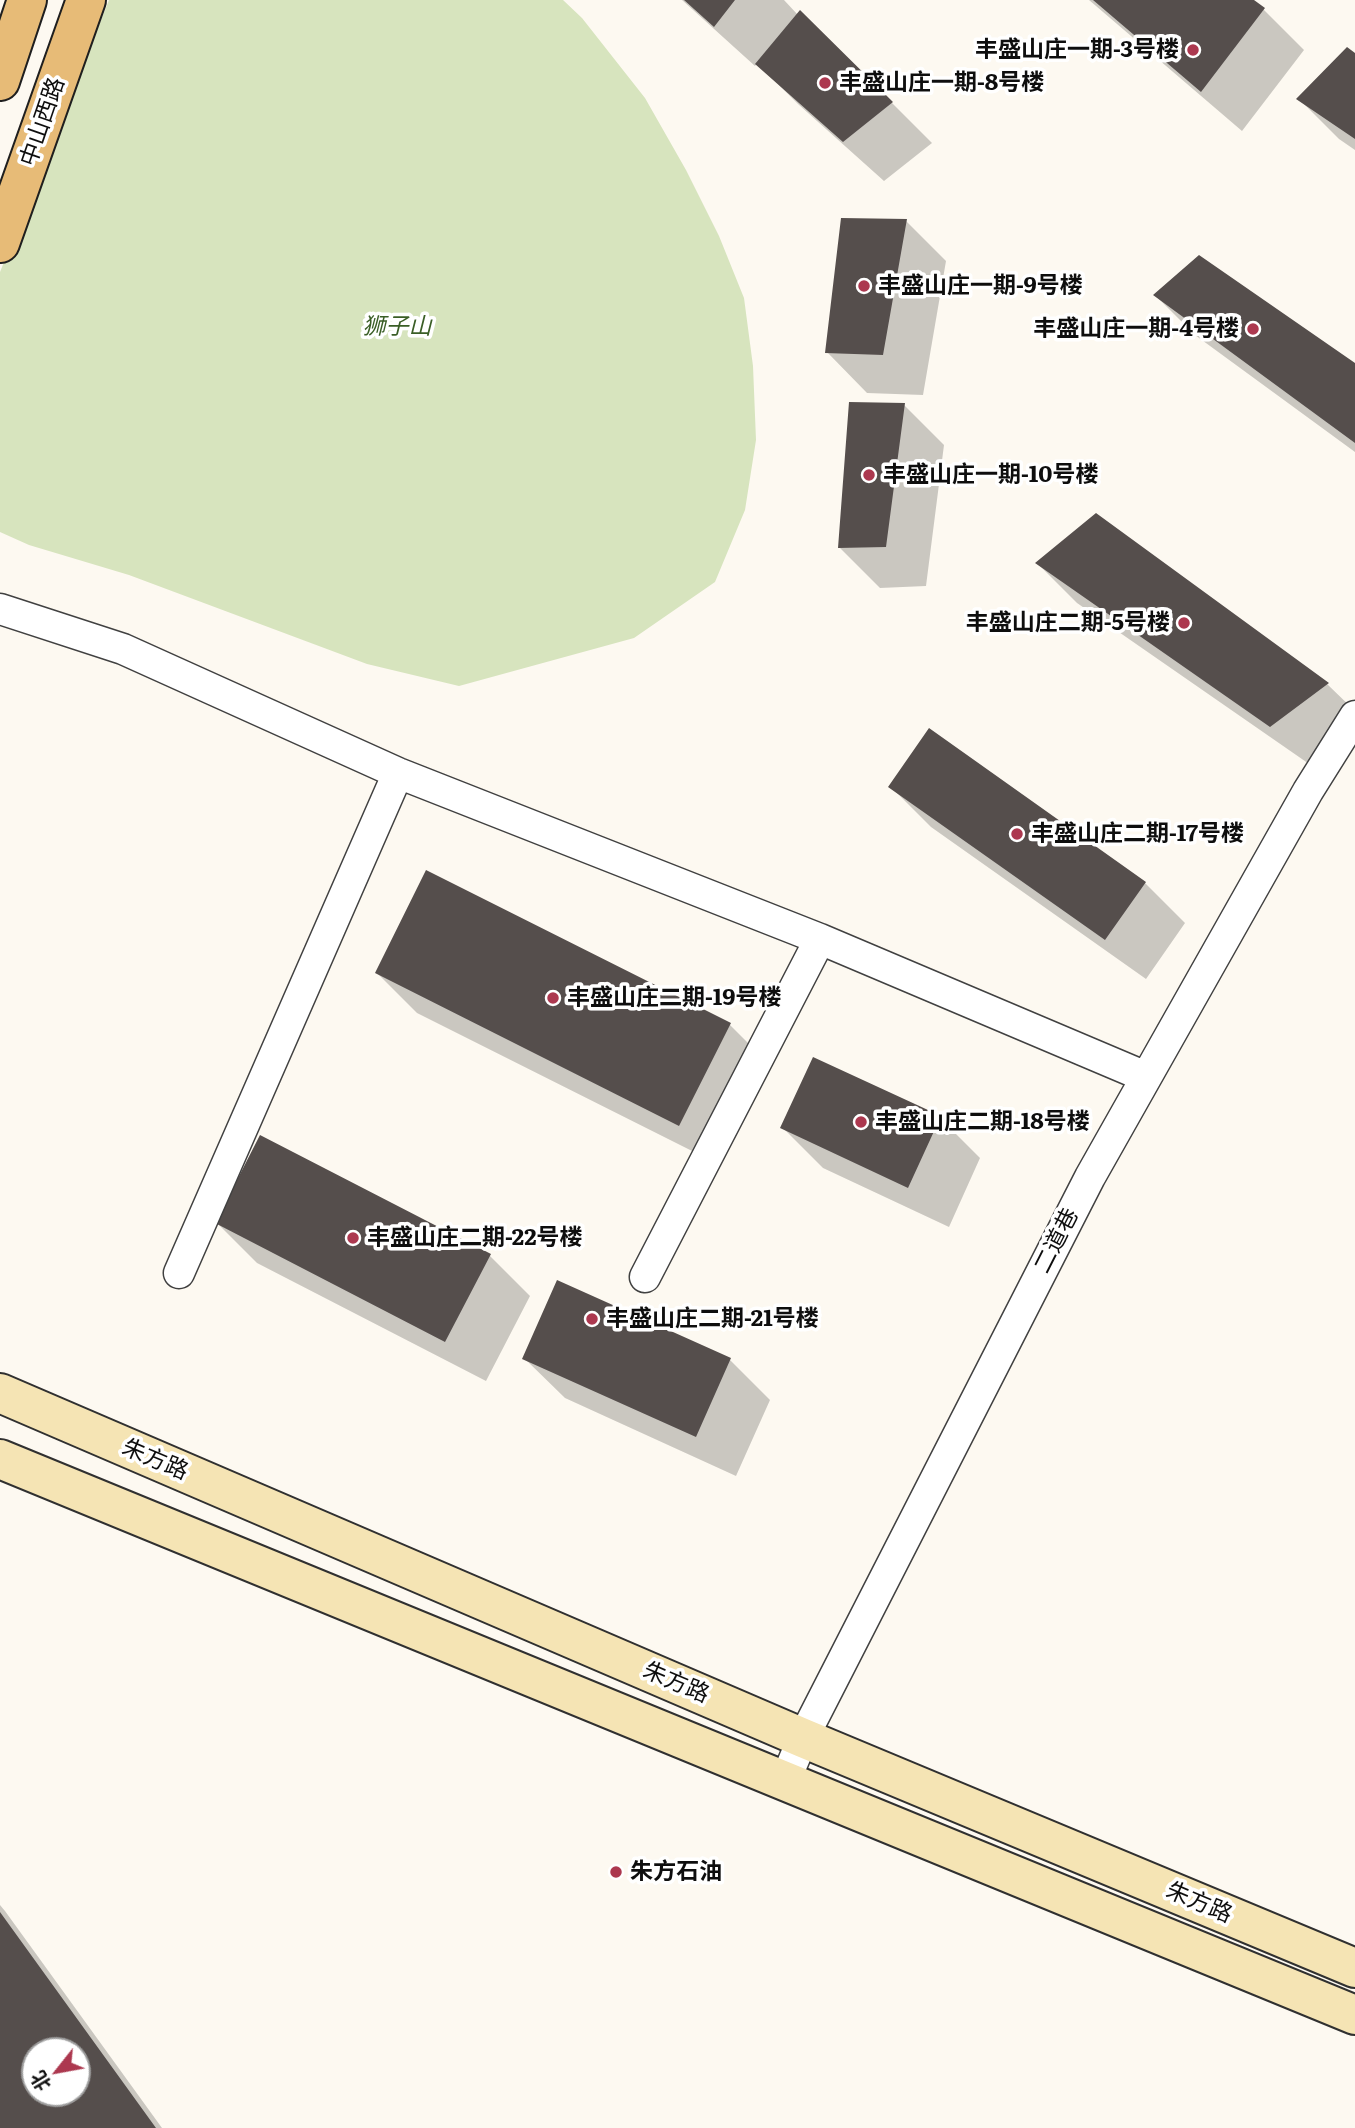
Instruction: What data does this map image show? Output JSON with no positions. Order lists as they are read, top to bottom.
{
  "streets": {
    "main road": ["中山西路", "朱方路"],
    "street": ["二道巷"]
  },
  "crossings": [
    ["二道巷", "朱方路"]
  ],
  "parks": ["狮子山"],
  "places": [
    "丰盛山庄一期-3号楼",
    "丰盛山庄一期-8号楼",
    "丰盛山庄一期-9号楼",
    "丰盛山庄一期-4号楼",
    "丰盛山庄一期-10号楼",
    "丰盛山庄二期-5号楼",
    "丰盛山庄二期-17号楼",
    "丰盛山庄二期-19号楼",
    "丰盛山庄二期-18号楼",
    "丰盛山庄二期-22号楼",
    "丰盛山庄二期-21号楼",
    "朱方石油"
  ],
  "north": "bottom left"
}
